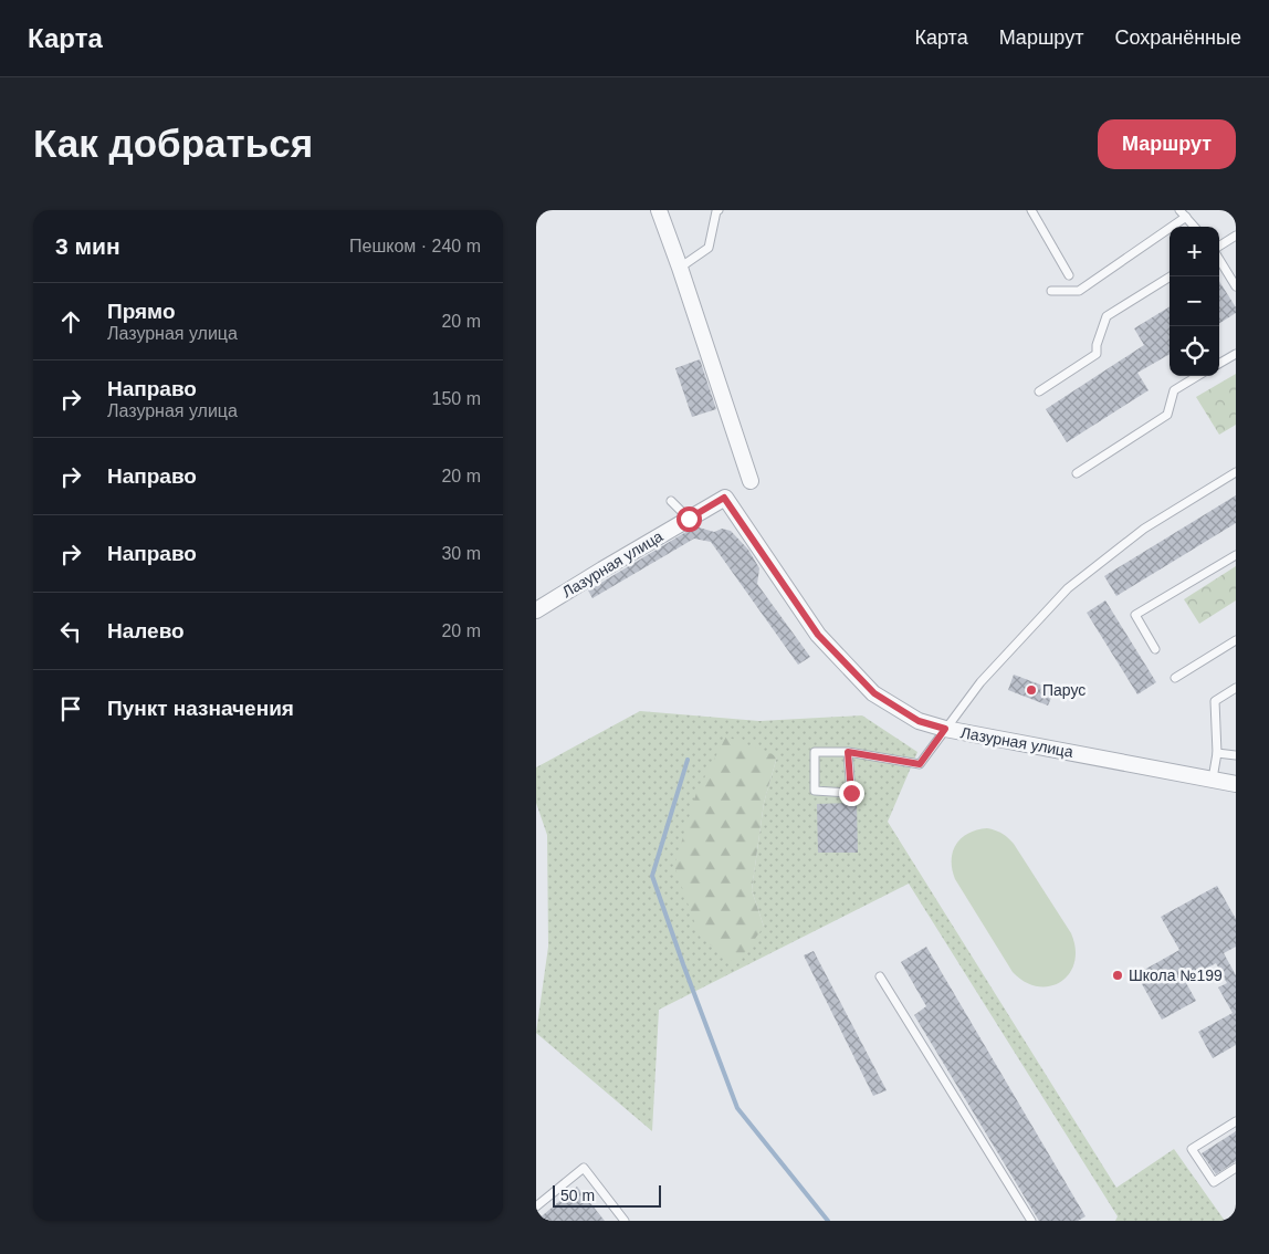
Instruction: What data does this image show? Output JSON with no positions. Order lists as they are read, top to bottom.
{
  "streets": {
    "street": ["Лазурная улица"]
  },
  "places": ["Парус", "Школа №199"],
  "scale_bar": "50 m",
  "page": {
    "header": "Карта",
    "nav": ["Карта", "Маршрут", "Сохранённые"],
    "buttons": "Маршрут",
    "title": "Как добраться",
    "heading": ["3 мин", "Пешком · 240 m"],
    "map_buttons": ["+", "−"],
    "list": [
      ["Прямо", "Лазурная улица", "20 m"],
      ["Направо", "Лазурная улица", "150 m"],
      ["Направо", "20 m"],
      ["Направо", "30 m"],
      ["Налево", "20 m"],
      "Пункт назначения"
    ],
    "scale": "50 m"
  }
}
